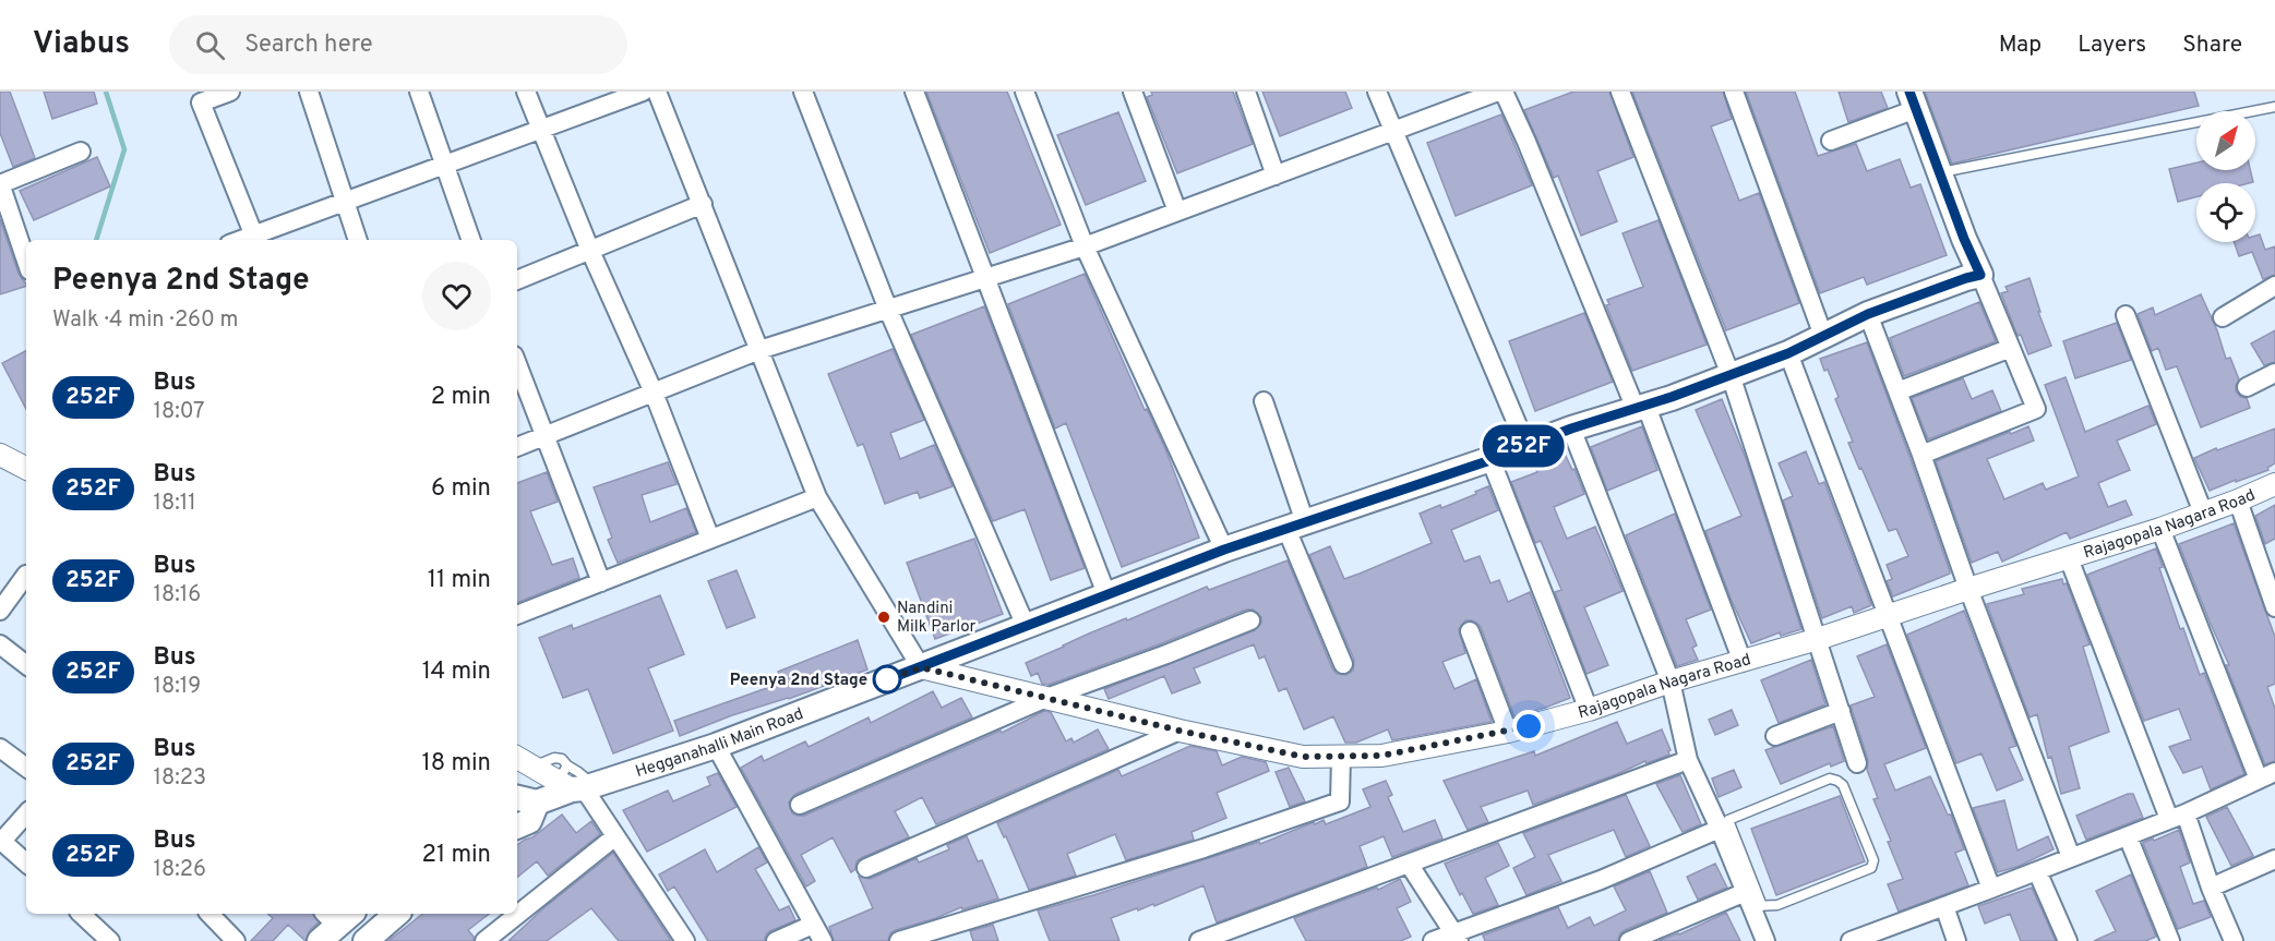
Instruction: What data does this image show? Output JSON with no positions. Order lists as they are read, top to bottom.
{
  "streets": {
    "main road": ["Hegganahalli Main Road"],
    "street": ["Rajagopala Nagara Road"]
  },
  "crossings": [
    ["Rajagopala Nagara Road", "Hegganahalli Main Road"]
  ],
  "places": ["Nandini Milk Parlor", "Peenya 2nd Stage"],
  "lines": ["bus line 252F"],
  "north": "top right",
  "page": {
    "header": "Viabus",
    "search": "Search here",
    "nav": ["Map", "Layers", "Share"],
    "on_map": "252F",
    "heading": ["Peenya 2nd Stage", "Walk · 4 min · 260 m"],
    "list": [
      {
        "mark": "252F",
        "name": "Bus",
        "note": "18:07",
        "value": "2 min"
      },
      {
        "mark": "252F",
        "name": "Bus",
        "note": "18:11",
        "value": "6 min"
      },
      {
        "mark": "252F",
        "name": "Bus",
        "note": "18:16",
        "value": "11 min"
      },
      {
        "mark": "252F",
        "name": "Bus",
        "note": "18:19",
        "value": "14 min"
      },
      {
        "mark": "252F",
        "name": "Bus",
        "note": "18:23",
        "value": "18 min"
      },
      {
        "mark": "252F",
        "name": "Bus",
        "note": "18:26",
        "value": "21 min"
      }
    ]
  }
}
